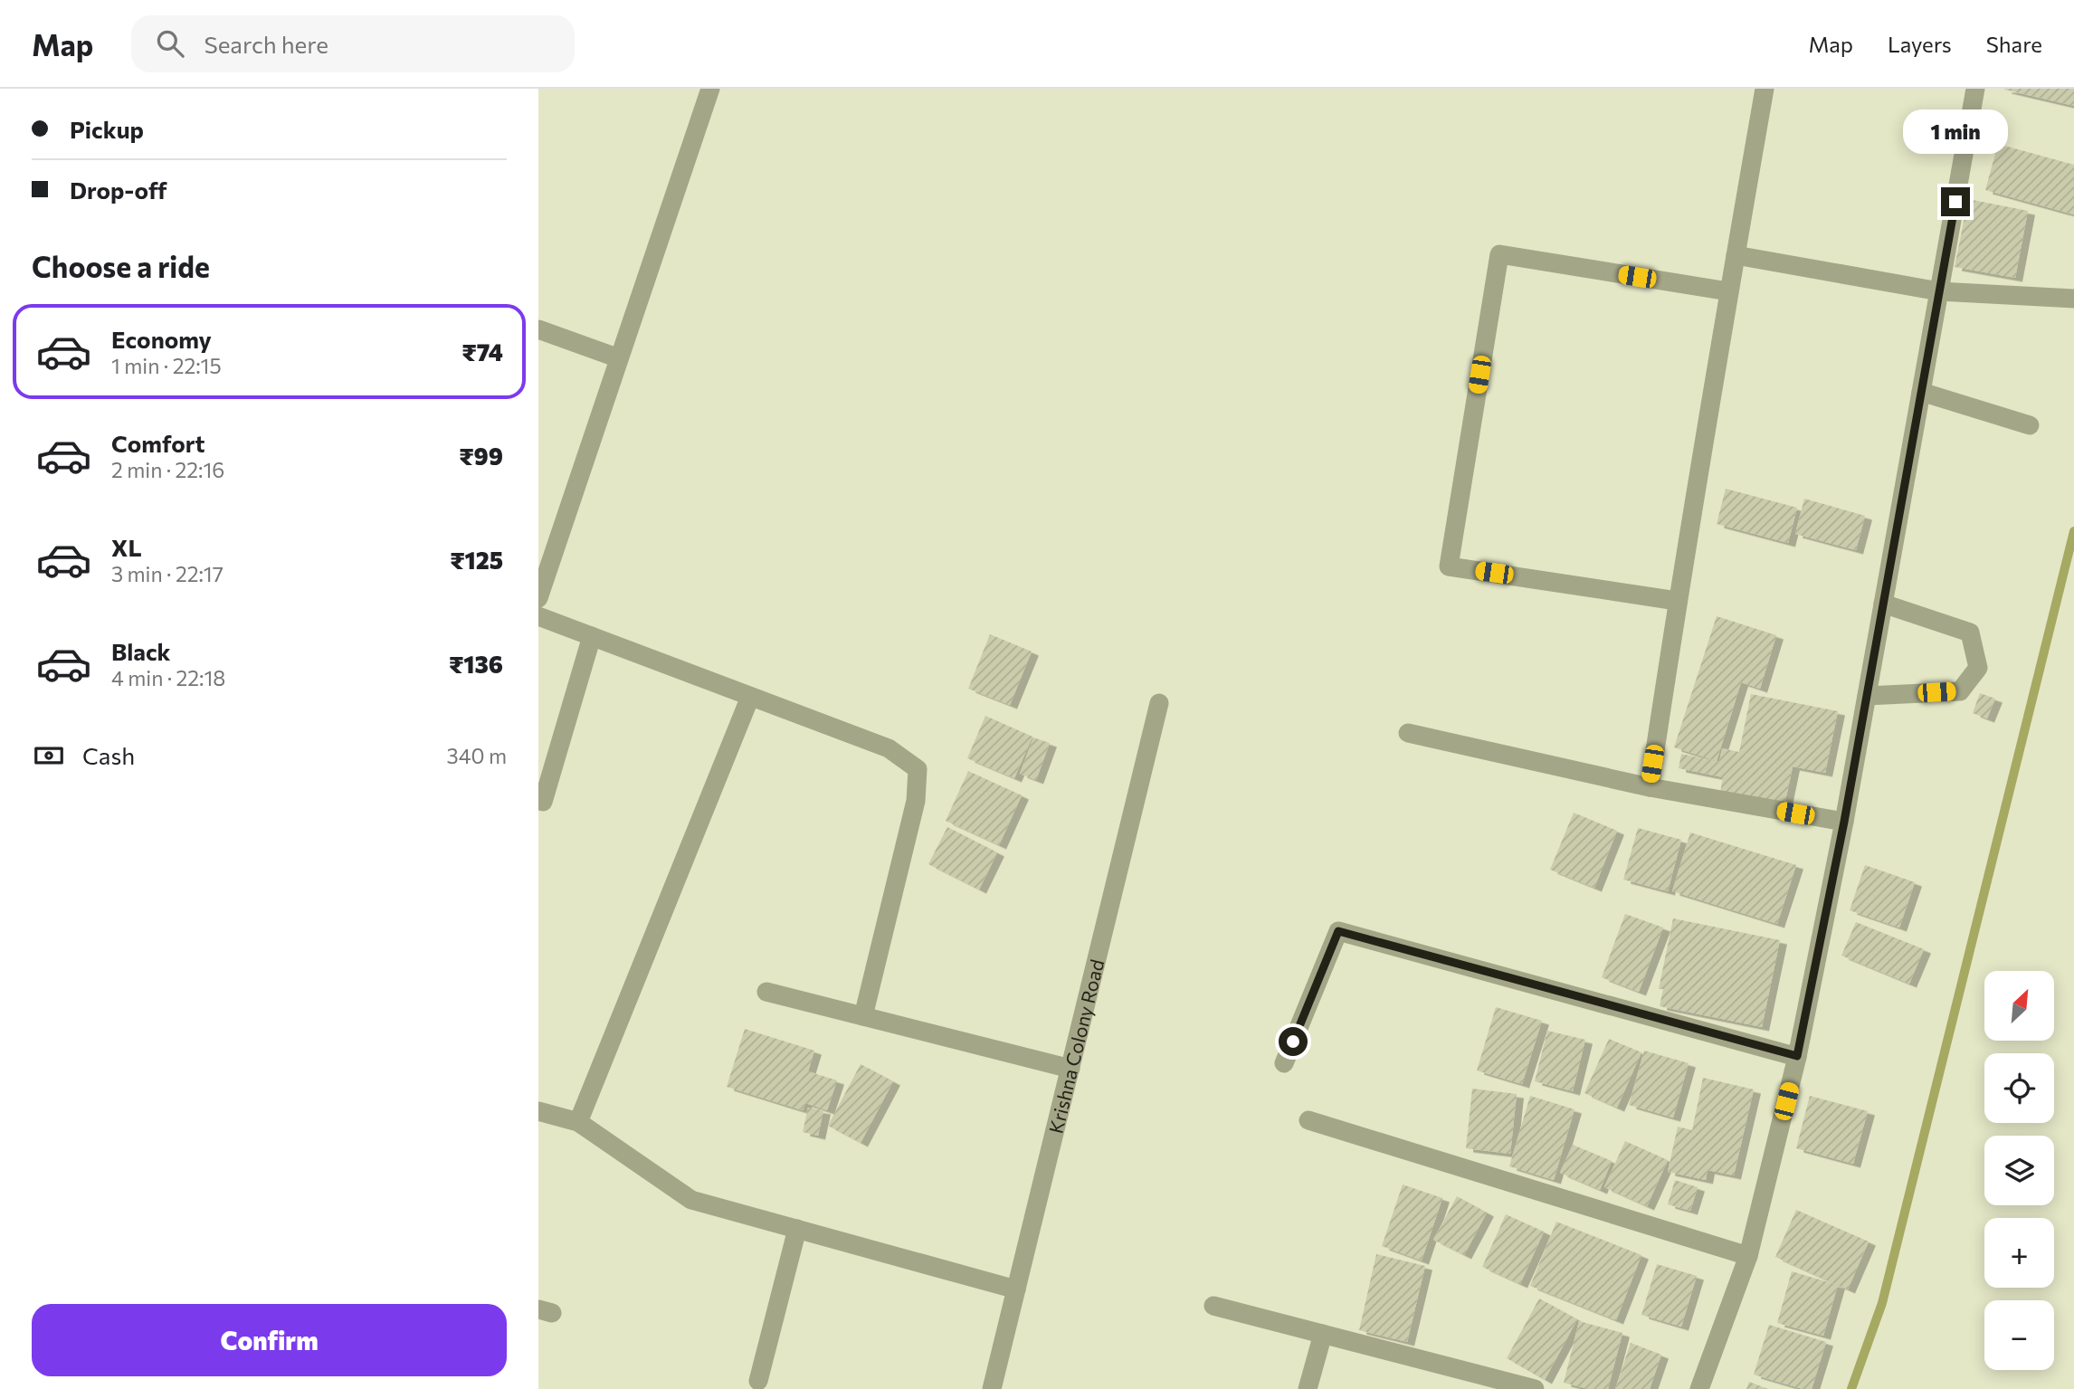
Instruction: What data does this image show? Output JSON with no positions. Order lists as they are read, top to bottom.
{
  "streets": {
    "street": ["Krishna Colony Road"]
  },
  "north": "top right",
  "page": {
    "header": "Map",
    "search": "Search here",
    "nav": ["Map", "Layers", "Share"],
    "banner": ["Pickup", "Drop-off"],
    "bubble": "1 min",
    "heading": "Choose a ride",
    "list": [
      {
        "name": "Economy",
        "note": "1 min · 22:15",
        "value": "₹74"
      },
      {
        "name": "Comfort",
        "note": "2 min · 22:16",
        "value": "₹99"
      },
      {
        "name": "XL",
        "note": "3 min · 22:17",
        "value": "₹125"
      },
      {
        "name": "Black",
        "note": "4 min · 22:18",
        "value": "₹136"
      }
    ],
    "pay": ["Cash", "340 m"],
    "map_buttons": ["+", "−"],
    "buttons": "Confirm"
  }
}
